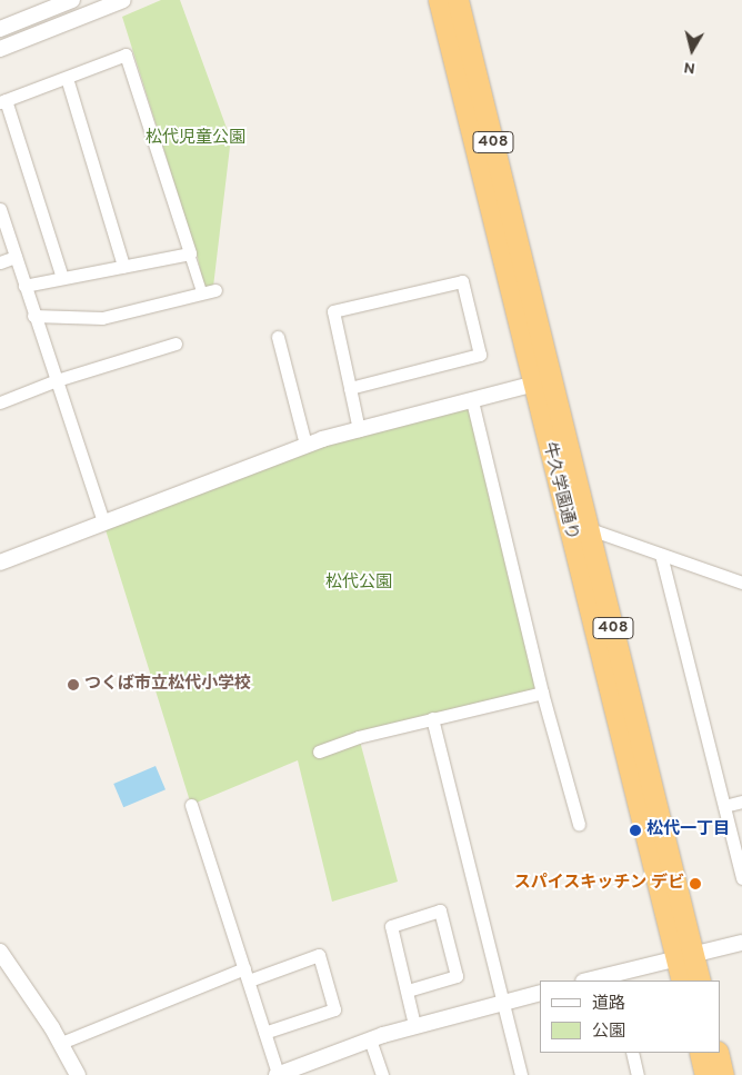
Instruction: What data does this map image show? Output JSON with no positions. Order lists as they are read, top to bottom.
{
  "streets": {
    "highway": ["408", "牛久学園通り"]
  },
  "parks": ["松代児童公園", "松代公園"],
  "places": ["つくば市立松代小学校", "松代一丁目", "スパイスキッチン デビ"],
  "legend": ["道路", "公園"],
  "north": "bottom"
}
